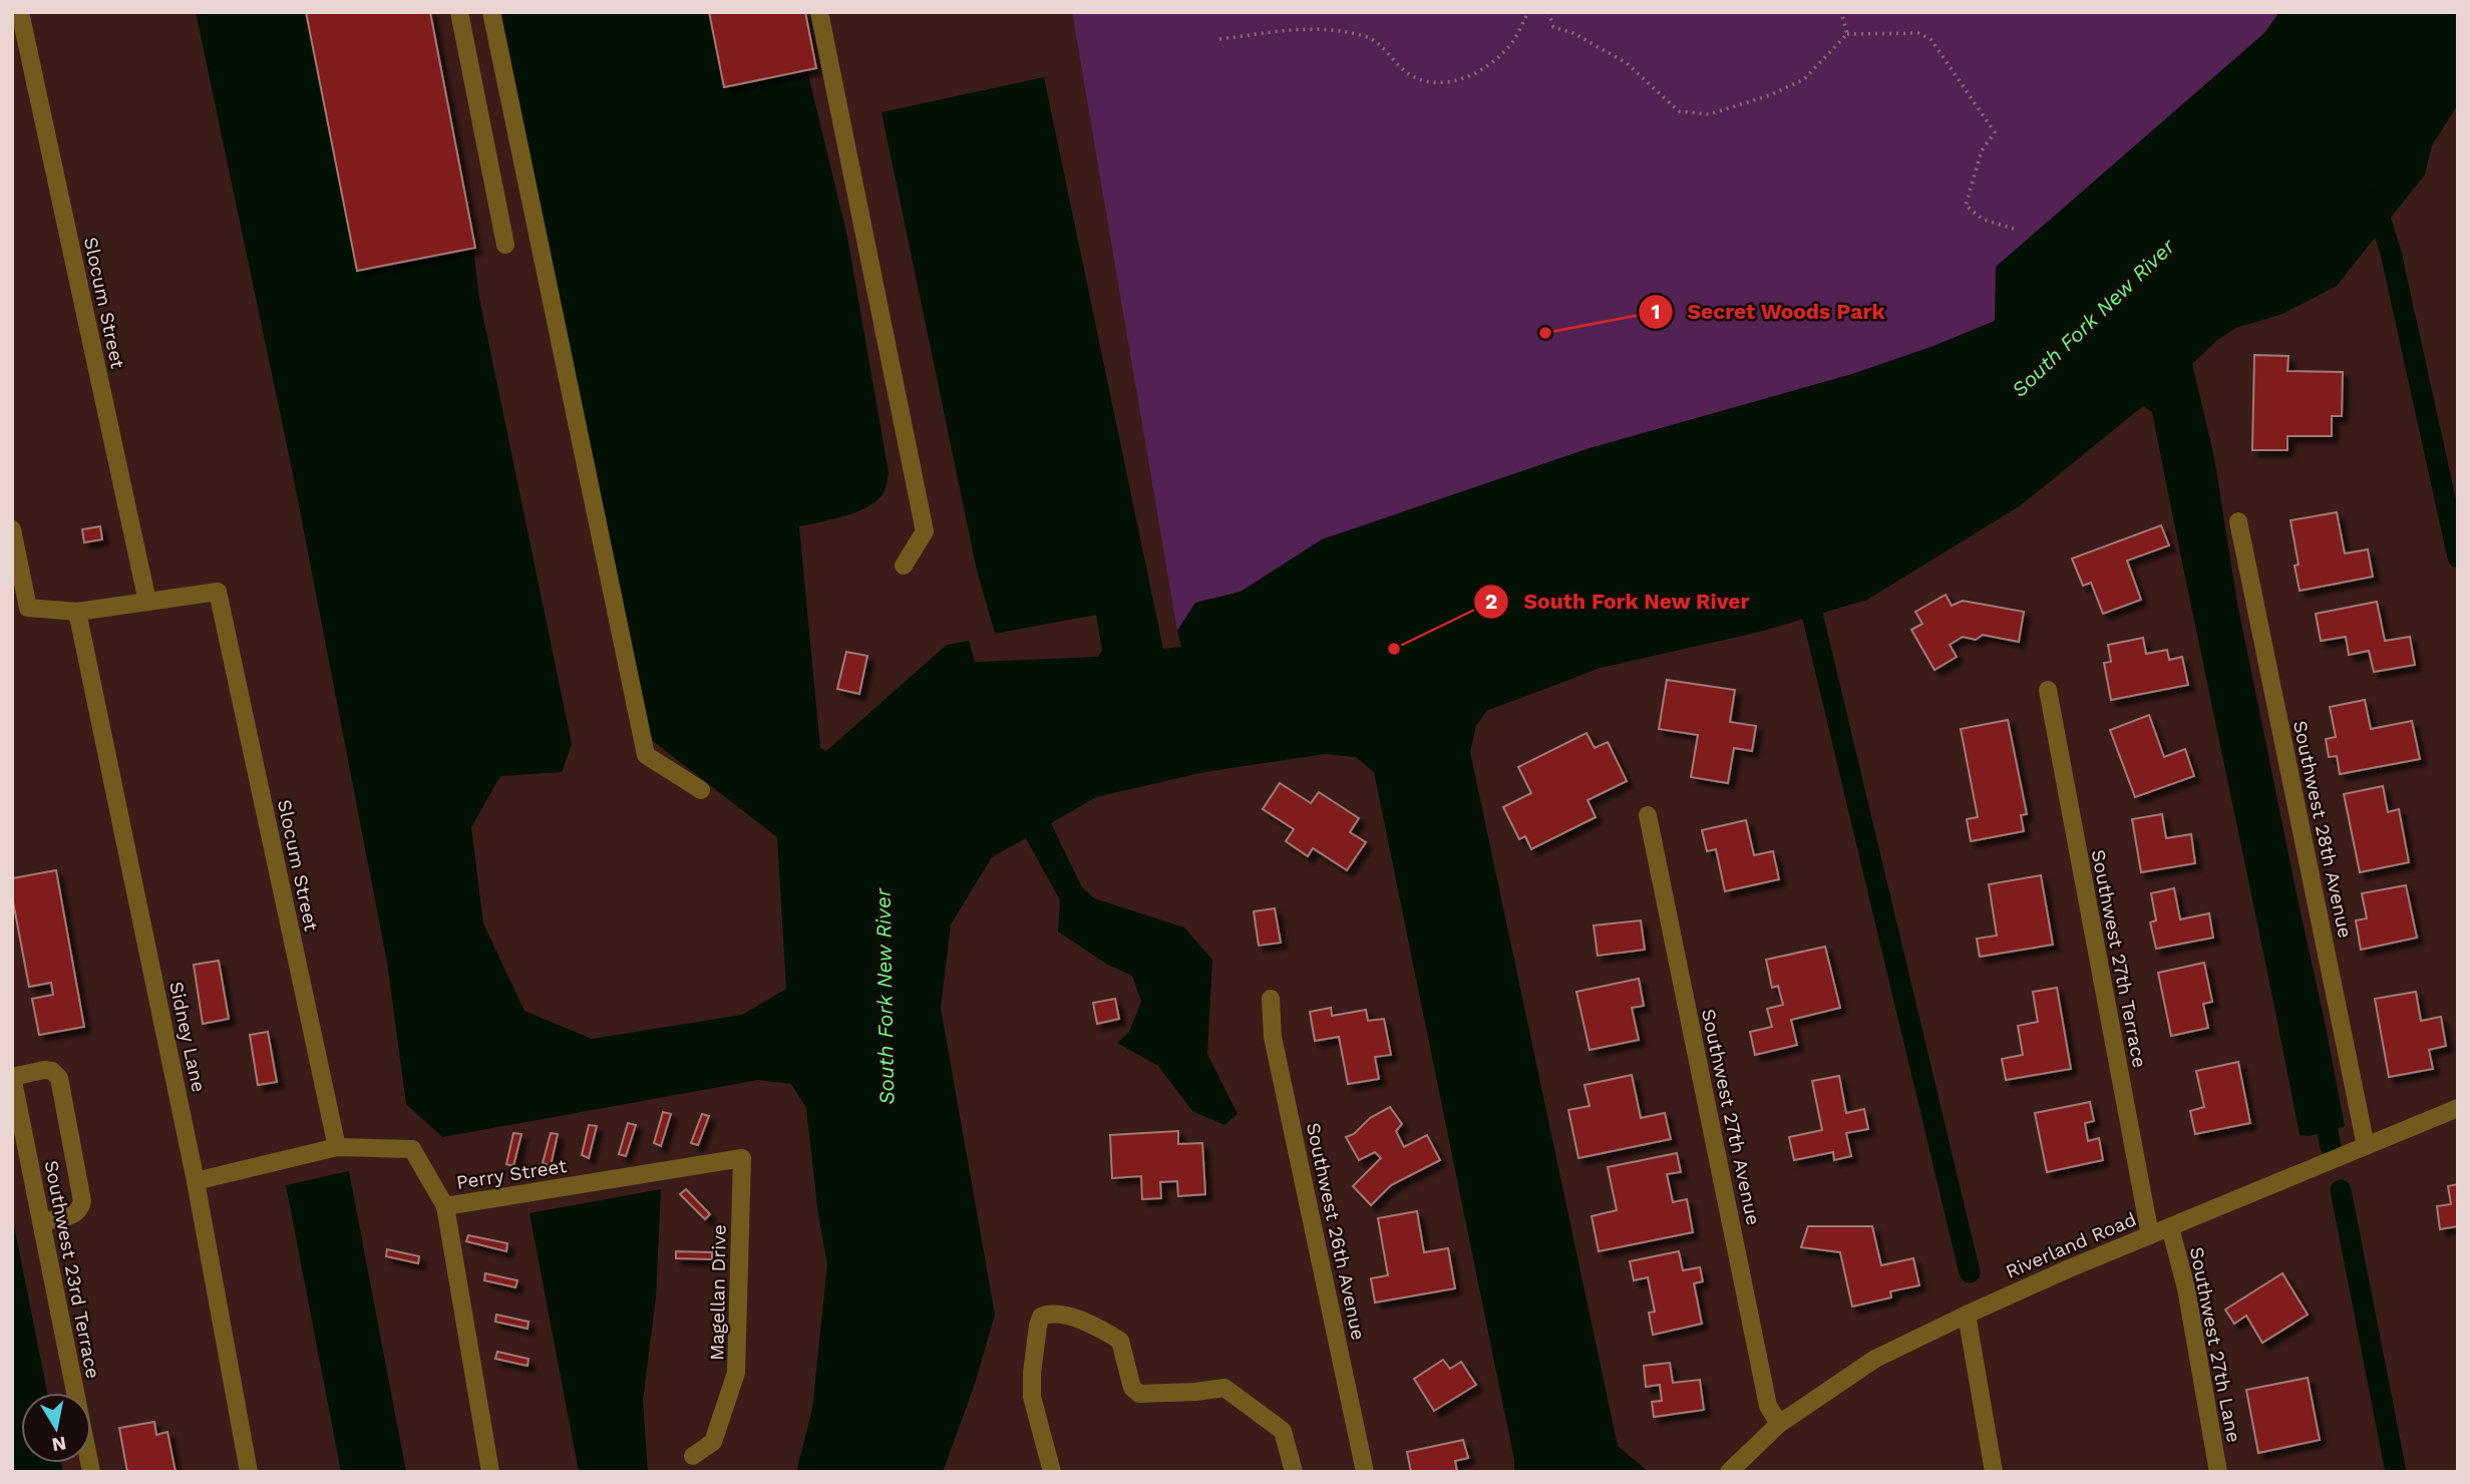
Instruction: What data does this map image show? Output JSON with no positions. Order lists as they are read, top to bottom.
{
  "streets": {
    "street": [
      "Slocum Street",
      "Southwest 28th Avenue",
      "Southwest 27th Terrace",
      "Sidney Lane",
      "Southwest 27th Avenue",
      "Perry Street",
      "Southwest 26th Avenue",
      "Riverland Road",
      "Southwest 23rd Terrace",
      "Magellan Drive",
      "Southwest 27th Lane"
    ]
  },
  "crossings": [
    ["Slocum Street", "Perry Street"],
    ["Southwest 28th Avenue", "Riverland Road"],
    ["Southwest 27th Terrace", "Riverland Road"],
    ["Sidney Lane", "Perry Street"],
    ["Southwest 27th Avenue", "Riverland Road"],
    ["Perry Street", "Magellan Drive"],
    ["Riverland Road", "Southwest 27th Lane"]
  ],
  "water": ["South Fork New River"],
  "places": ["Secret Woods Park", "South Fork New River"],
  "north": "bottom"
}
